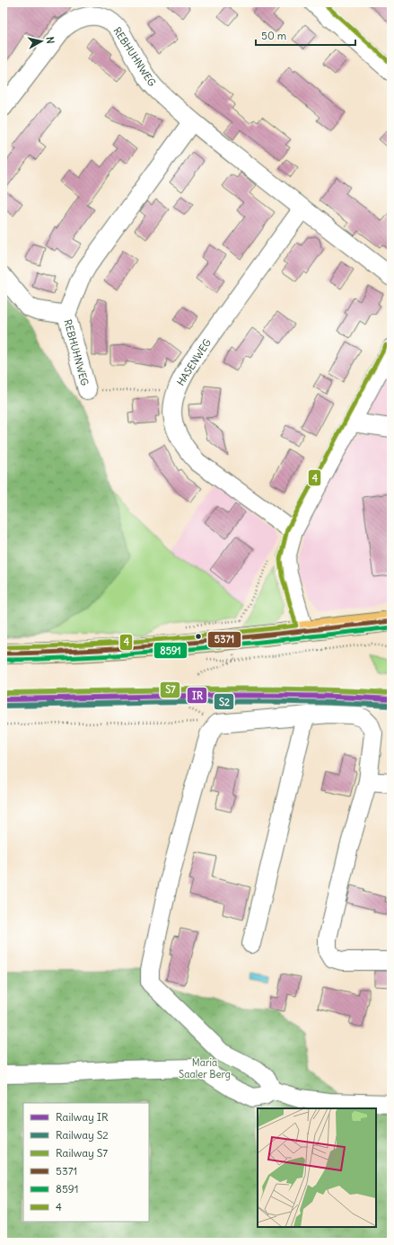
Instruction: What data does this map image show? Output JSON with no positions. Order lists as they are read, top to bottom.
{
  "streets": {
    "street": ["REBHUHNWEG", "HASENWEG"]
  },
  "crossings": [
    ["REBHUHNWEG", "HASENWEG"]
  ],
  "parks": ["Maria Saaler Berg"],
  "lines": [
    "transit line 4",
    "transit line 5371",
    "transit line 8591",
    "rail line S7",
    "rail line IR",
    "rail line S2"
  ],
  "legend": [
    "Railway IR",
    "Railway S2",
    "Railway S7",
    "5371",
    "8591",
    "4"
  ],
  "scale_bar": "50 m",
  "north": "right"
}
